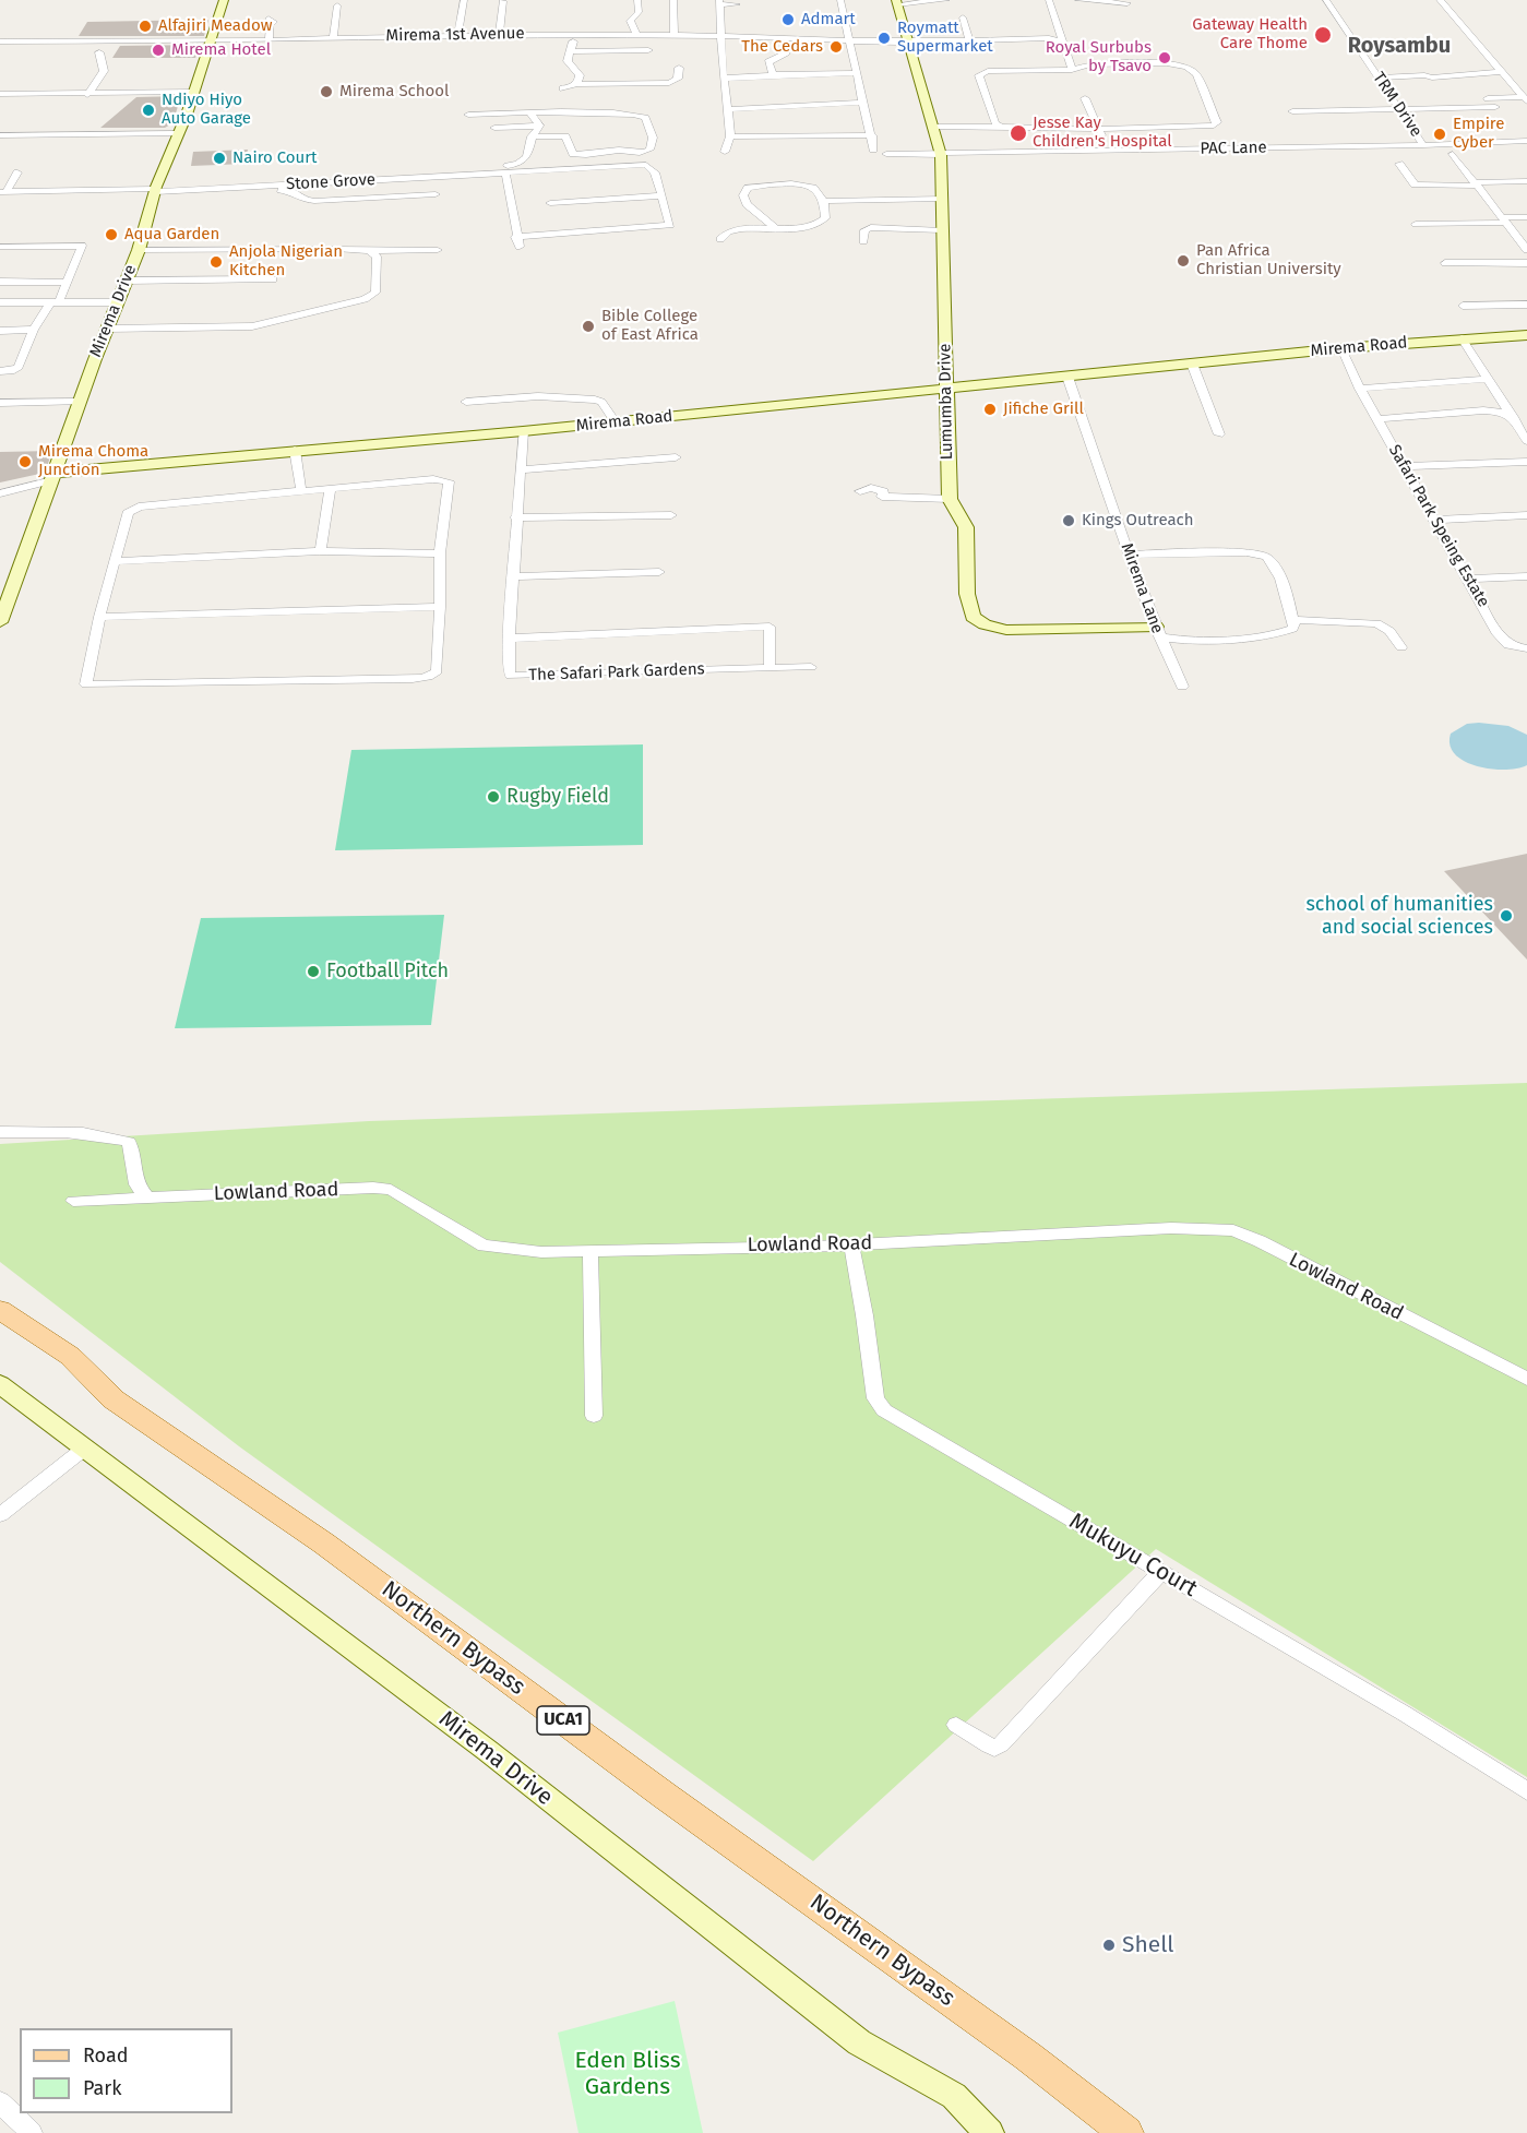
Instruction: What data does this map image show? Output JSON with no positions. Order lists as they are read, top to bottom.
{
  "streets": {
    "main road": ["Northern Bypass", "UCA1"],
    "street": [
      "Mirema 1st Avenue",
      "TRM Drive",
      "PAC Lane",
      "Stone Grove",
      "Mirema Drive",
      "Mirema Road",
      "Lumumba Drive",
      "Safari Park Speing Estate",
      "Mirema Lane",
      "The Safari Park Gardens",
      "Lowland Road",
      "Mukuyu Court"
    ]
  },
  "crossings": [
    ["Mirema 1st Avenue", "Mirema Drive"],
    ["Mirema 1st Avenue", "Lumumba Drive"],
    ["TRM Drive", "PAC Lane"],
    ["PAC Lane", "Lumumba Drive"],
    ["Stone Grove", "Mirema Drive"],
    ["Mirema Drive", "Mirema Road"],
    ["Mirema Road", "Lumumba Drive"],
    ["Mirema Road", "Safari Park Speing Estate"],
    ["Mirema Road", "Mirema Lane"],
    ["Mirema Road", "The Safari Park Gardens"],
    ["Lumumba Drive", "Mirema Lane"],
    ["Lowland Road", "Mukuyu Court"]
  ],
  "districts": ["Roysambu"],
  "parks": ["Eden Bliss Gardens"],
  "places": [
    "Admart",
    "Alfajiri Meadow",
    "Gateway Health Care Thome",
    "Roymatt Supermarket",
    "The Cedars",
    "Mirema Hotel",
    "Royal Surbubs by Tsavo",
    "Mirema School",
    "Ndiyo Hiyo Auto Garage",
    "Jesse Kay Children's Hospital",
    "Empire Cyber",
    "Nairo Court",
    "Aqua Garden",
    "Pan Africa Christian University",
    "Anjola Nigerian Kitchen",
    "Bible College of East Africa",
    "Jifiche Grill",
    "Mirema Choma Junction",
    "Kings Outreach",
    "Rugby Field",
    "school of humanities and social sciences",
    "Football Pitch",
    "Shell"
  ],
  "legend": ["Road", "Park"]
}
